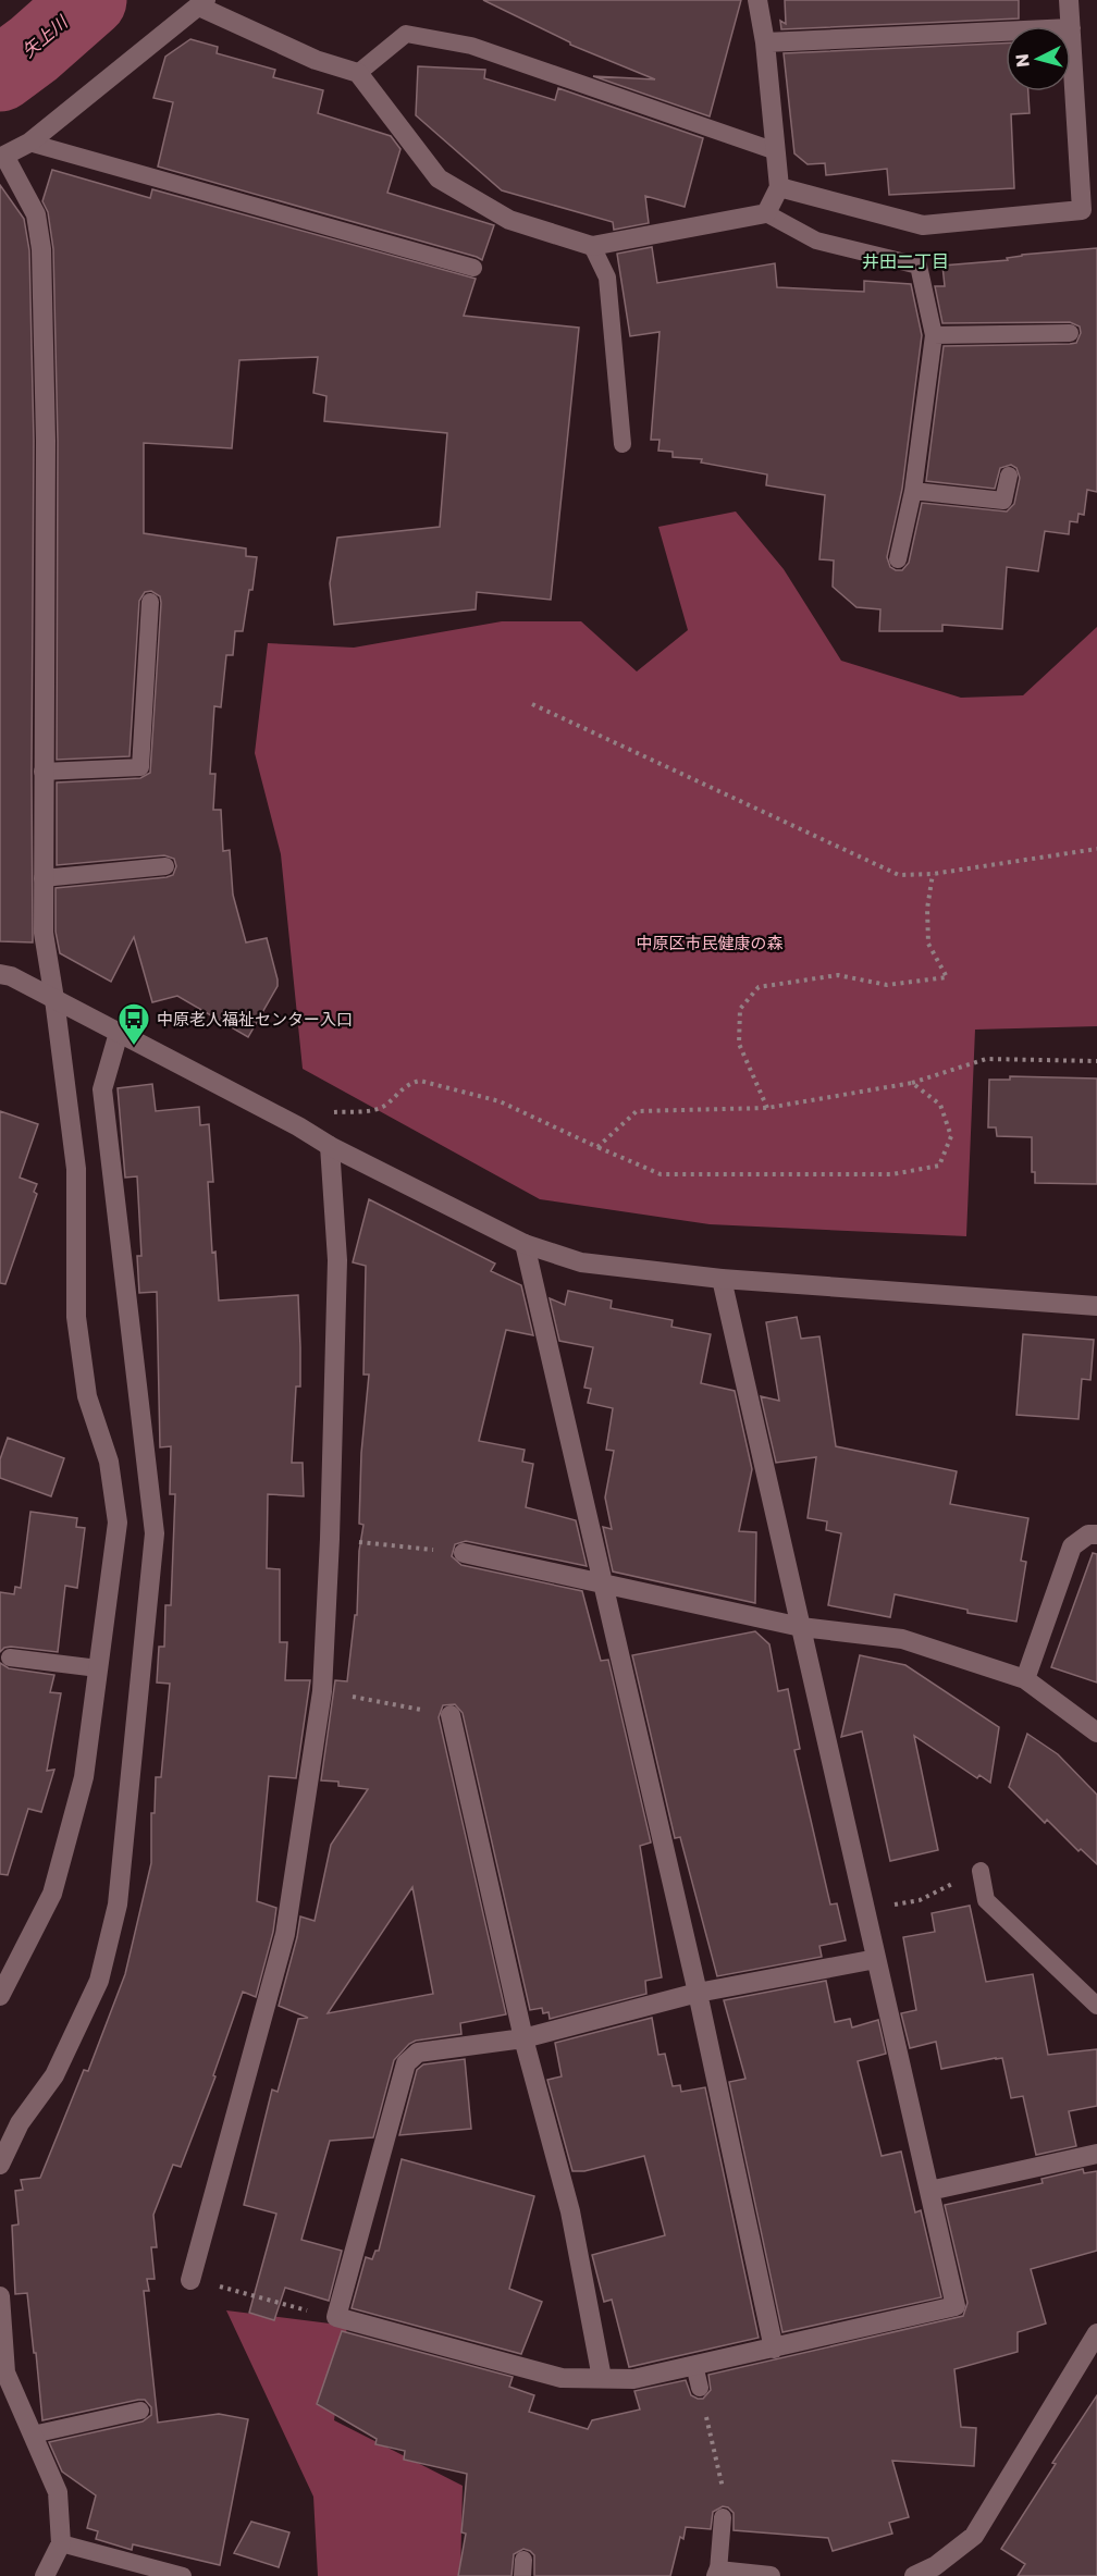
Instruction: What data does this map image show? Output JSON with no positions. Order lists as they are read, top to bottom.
{
  "districts": ["井田二丁目"],
  "water": ["矢上川"],
  "parks": ["中原区市民健康の森"],
  "places": {
    "bus stop": ["中原老人福祉センター入口"]
  },
  "north": "left"
}
